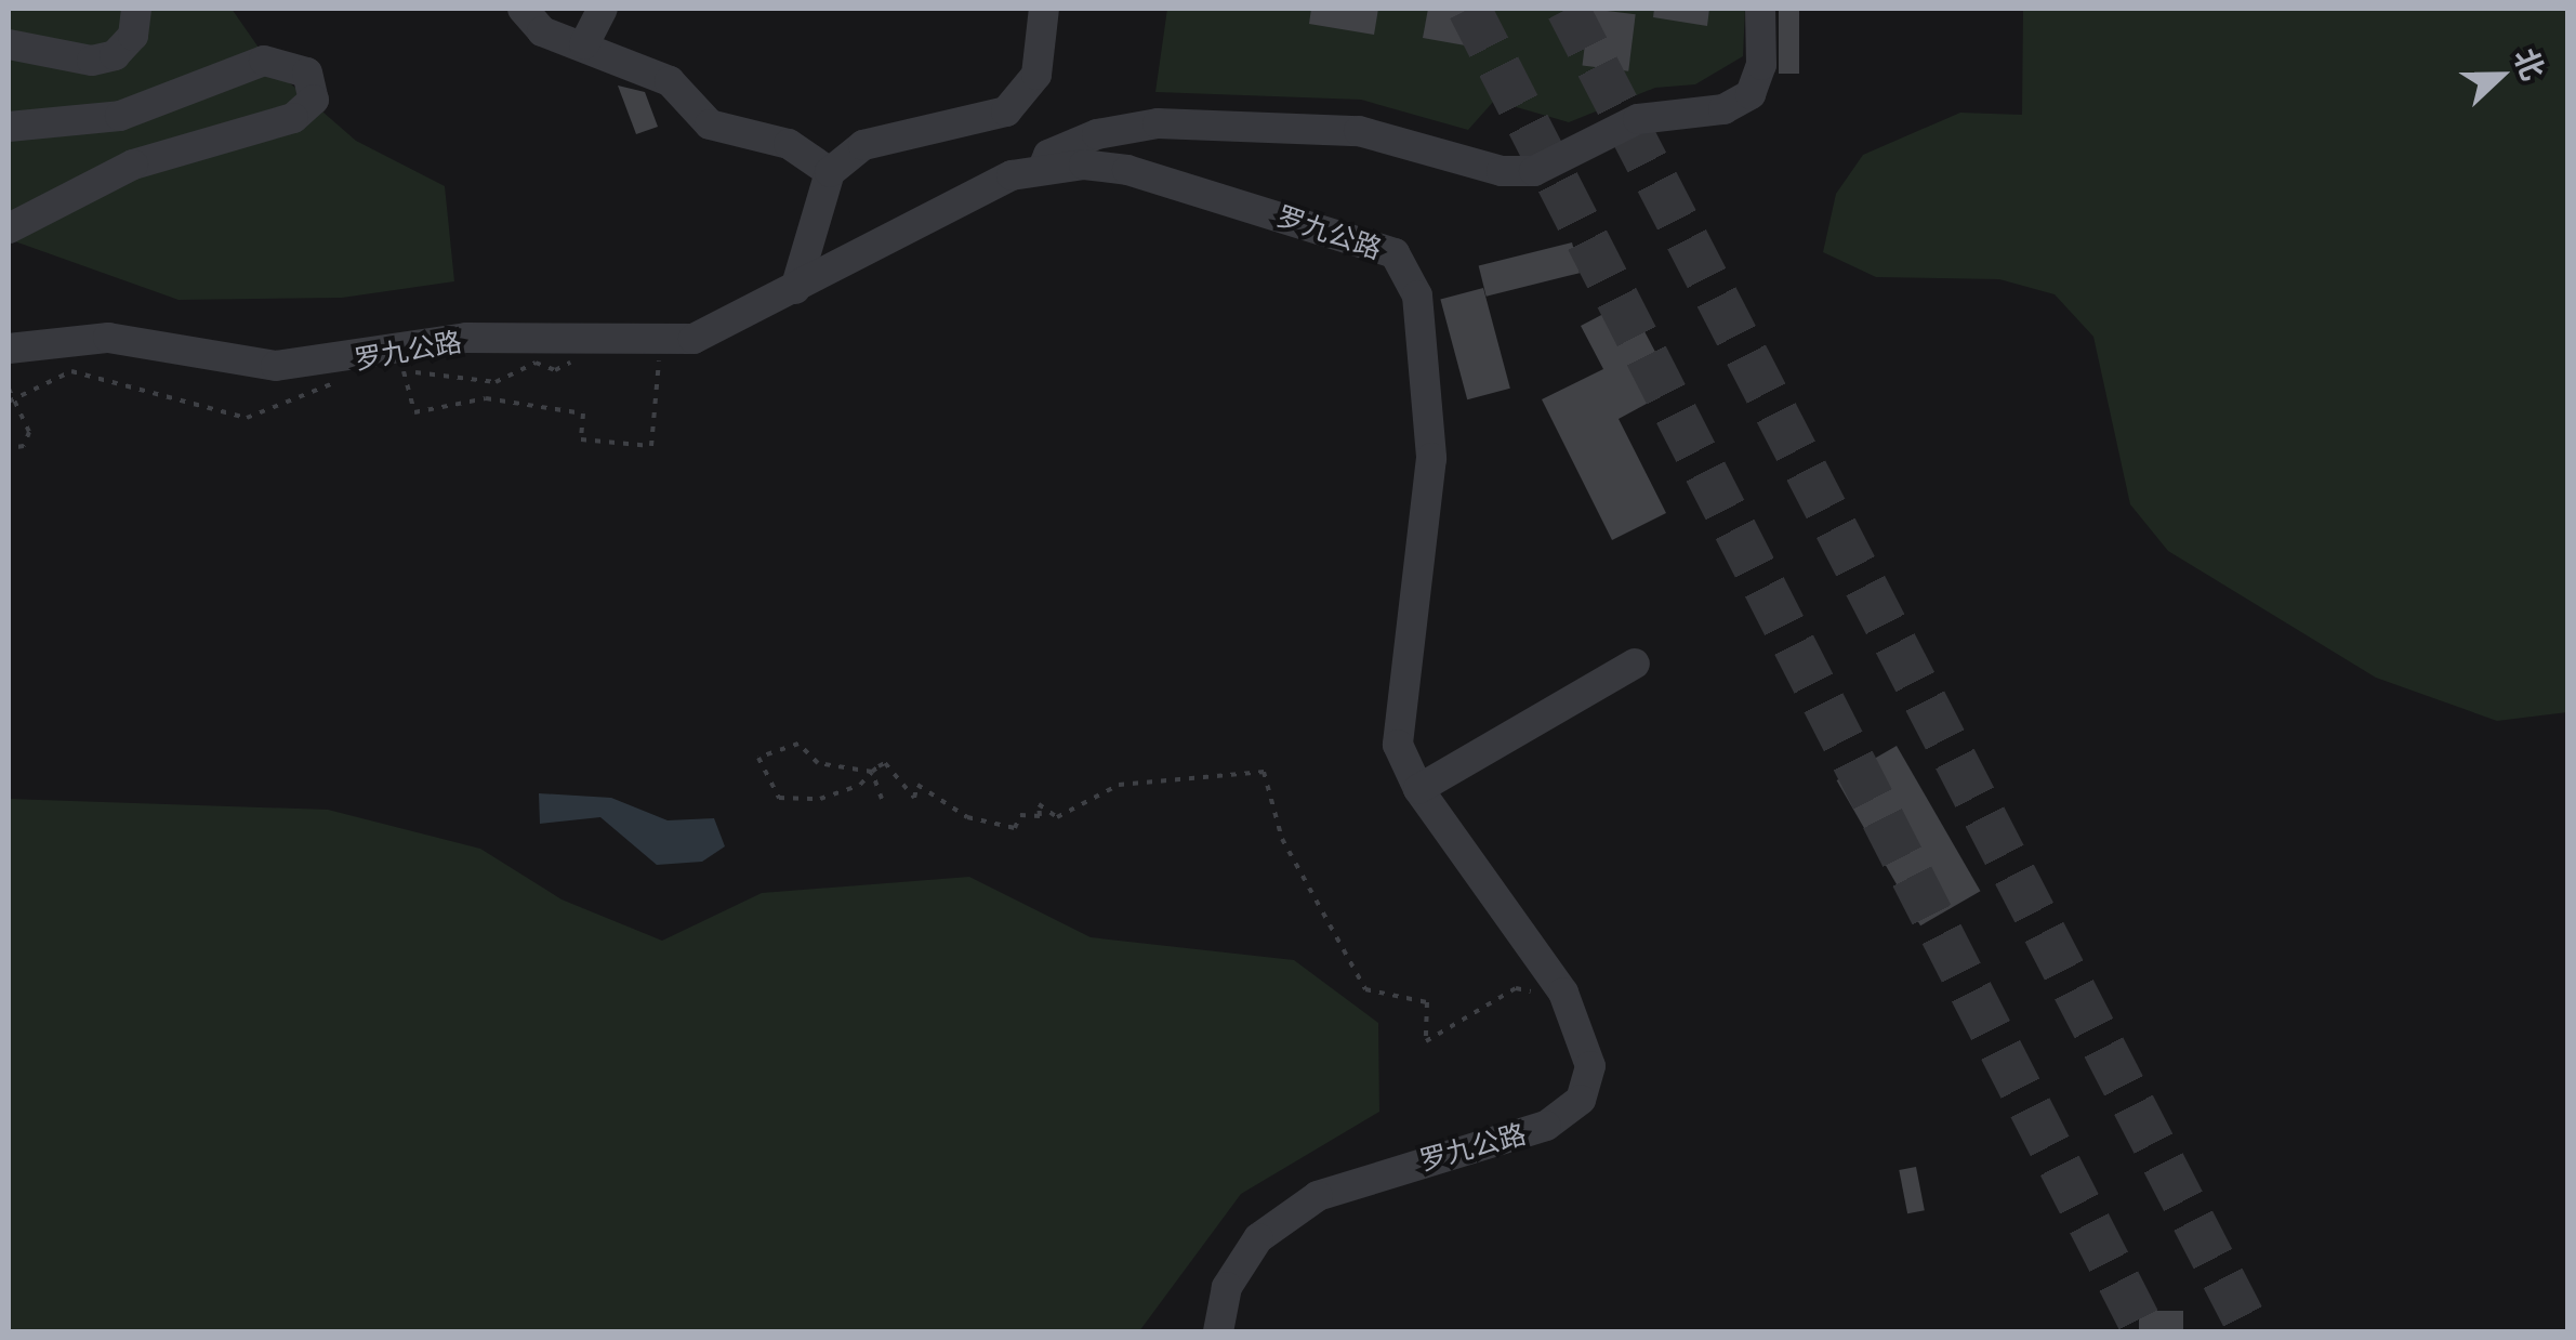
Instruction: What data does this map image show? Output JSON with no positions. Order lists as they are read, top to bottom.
{
  "streets": {
    "street": ["罗九公路"]
  },
  "north": "right"
}
